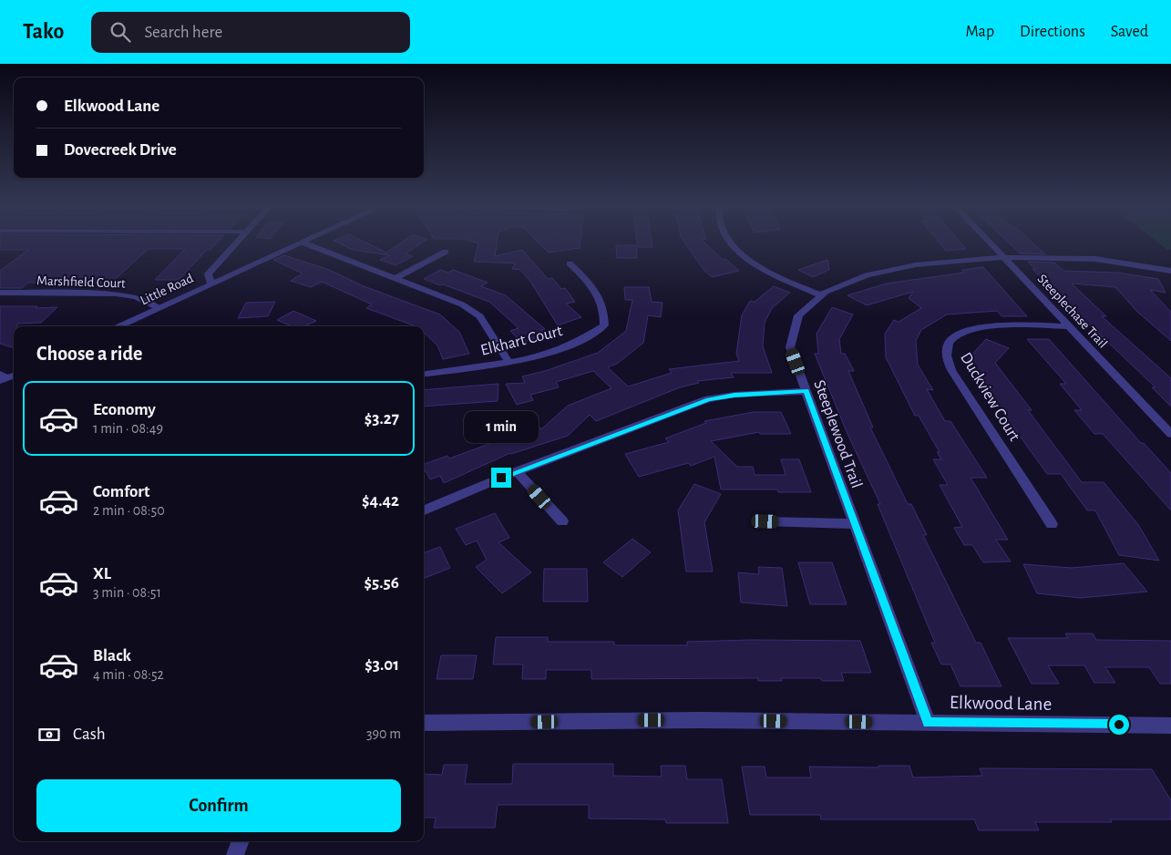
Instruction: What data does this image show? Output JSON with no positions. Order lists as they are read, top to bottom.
{
  "streets": {
    "street": [
      "Marshfield Court",
      "Little Road",
      "Steeplechase Trail",
      "Elkhart Court",
      "Duckview Court",
      "Steeplewood Trail",
      "Elkwood Lane"
    ]
  },
  "crossings": [
    ["Marshfield Court", "Little Road"],
    ["Steeplechase Trail", "Duckview Court"],
    ["Steeplechase Trail", "Steeplewood Trail"],
    ["Steeplewood Trail", "Elkwood Lane"]
  ],
  "page": {
    "header": "Tako",
    "search": "Search here",
    "nav": ["Map", "Directions", "Saved"],
    "banner": ["Elkwood Lane", "Dovecreek Drive"],
    "heading": "Choose a ride",
    "list": [
      {
        "name": "Economy",
        "note": "1 min · 08:49",
        "value": "$3.27"
      },
      {
        "name": "Comfort",
        "note": "2 min · 08:50",
        "value": "$4.42"
      },
      {
        "name": "XL",
        "note": "3 min · 08:51",
        "value": "$5.56"
      },
      {
        "name": "Black",
        "note": "4 min · 08:52",
        "value": "$3.01"
      }
    ],
    "bubble": "1 min",
    "pay": ["Cash", "390 m"],
    "buttons": "Confirm"
  }
}
